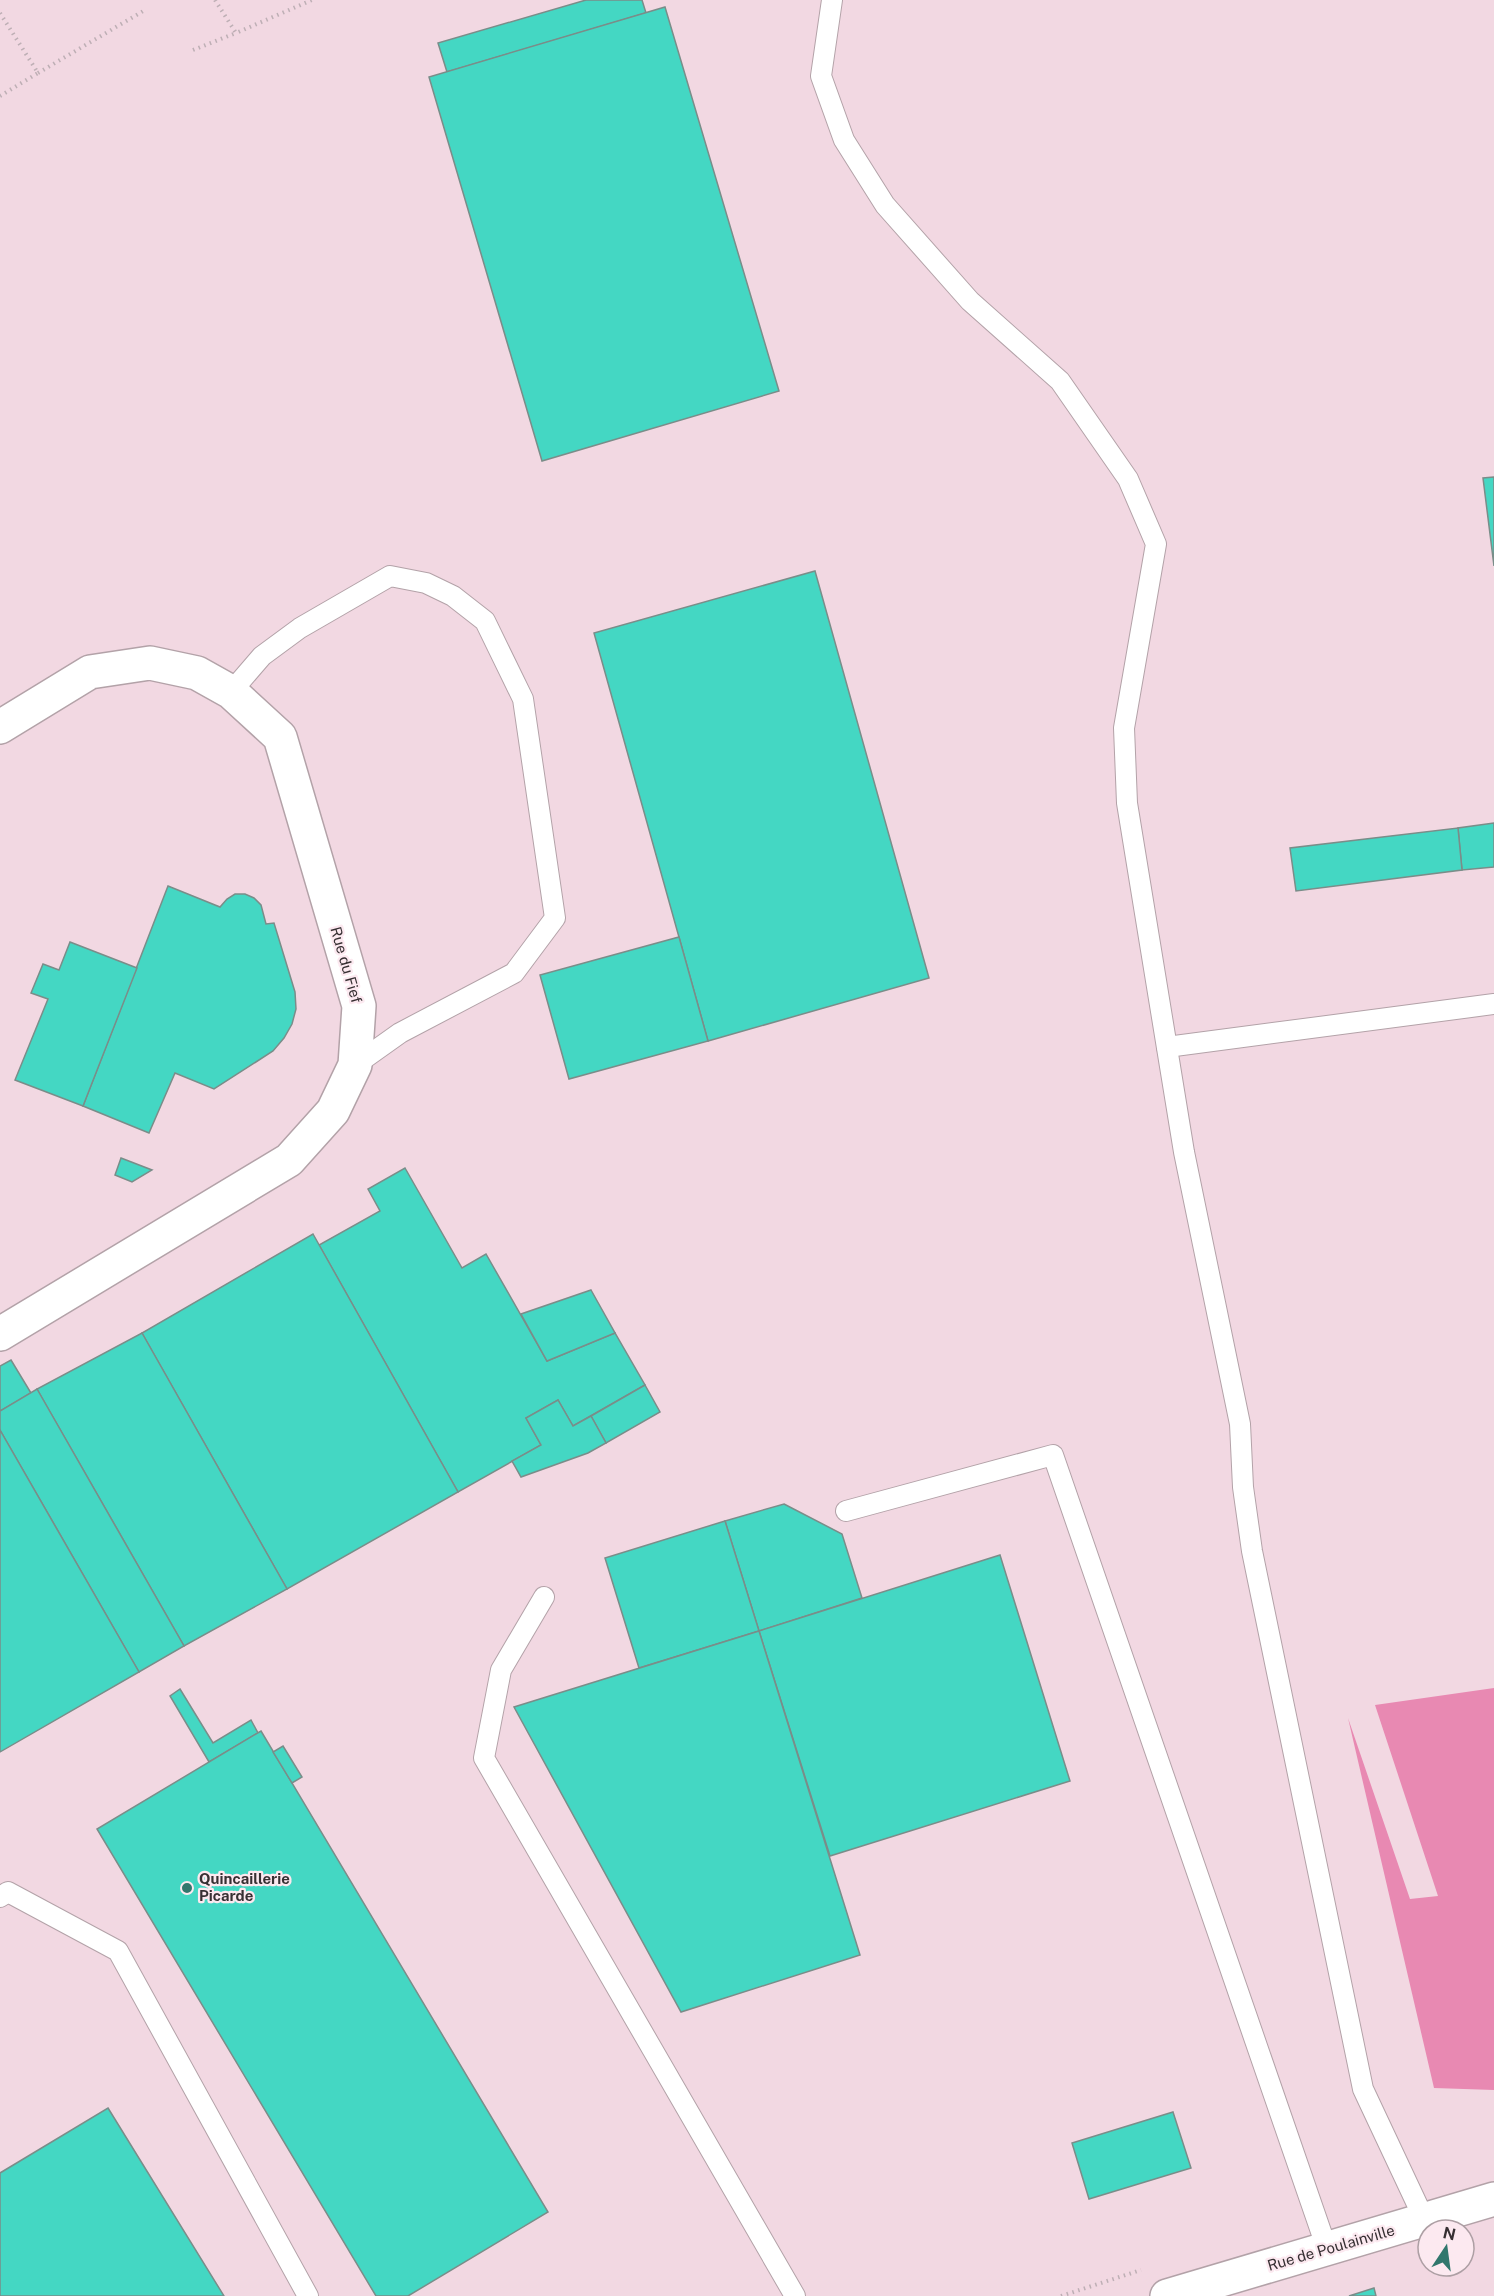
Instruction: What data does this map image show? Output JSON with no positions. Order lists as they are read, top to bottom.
{
  "streets": {
    "street": ["Rue du Fief", "Rue de Poulainville"]
  },
  "places": ["Quincaillerie Picarde"],
  "north": "top"
}
